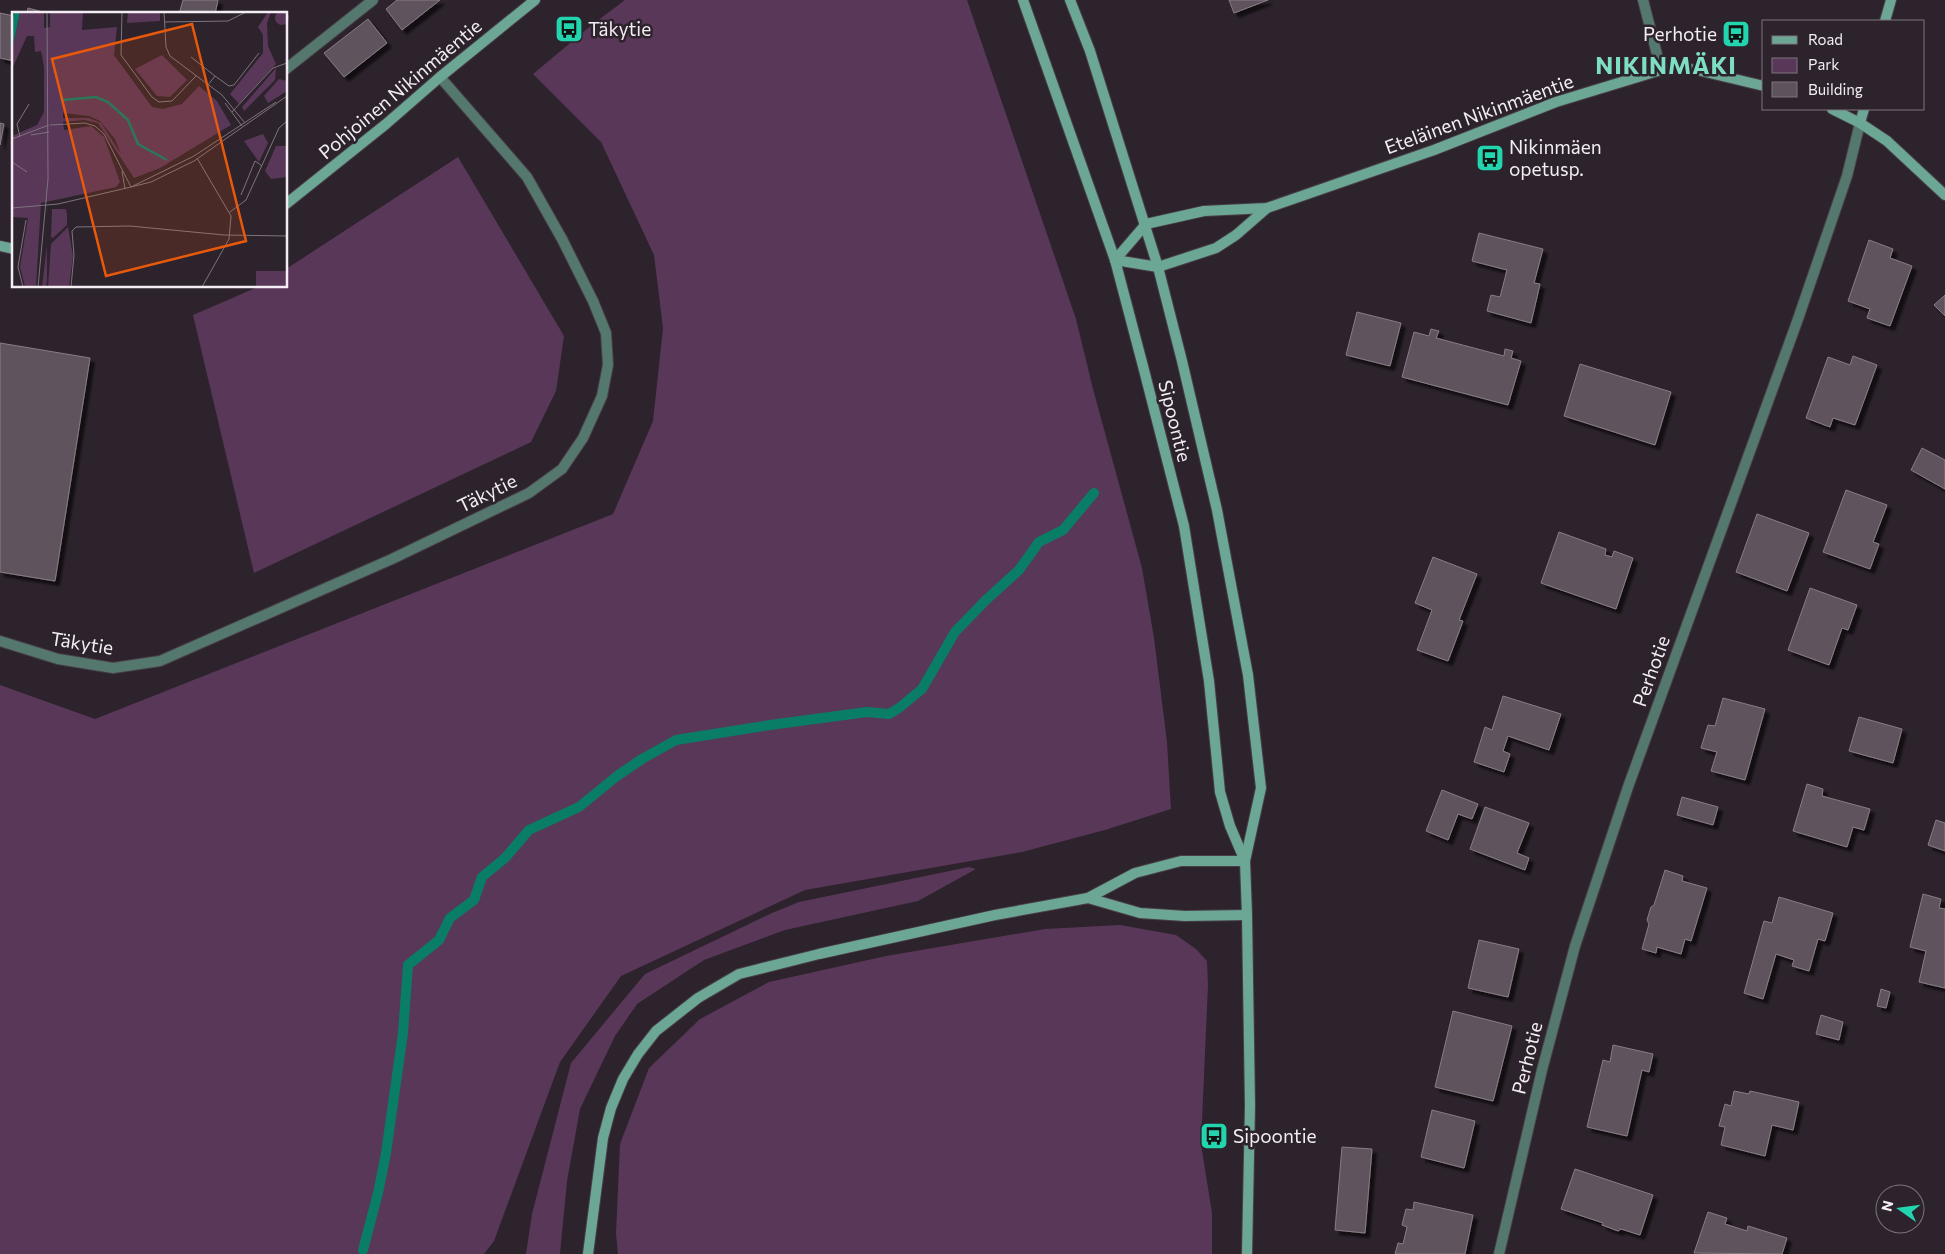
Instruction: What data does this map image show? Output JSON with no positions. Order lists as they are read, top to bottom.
{
  "streets": {
    "street": [
      "Pohjoinen Nikinmäentie",
      "Eteläinen Nikinmäentie",
      "Sipoontie",
      "Täkytie",
      "Perhotie"
    ]
  },
  "crossings": [
    ["Pohjoinen Nikinmäentie", "Täkytie"],
    ["Eteläinen Nikinmäentie", "Sipoontie"]
  ],
  "districts": ["NIKINMÄKI"],
  "places": {
    "bus stop": [
      "Täkytie",
      "Perhotie",
      "Nikinmäen opetusp.",
      "Sipoontie"
    ]
  },
  "legend": ["Road", "Park", "Building"],
  "north": "left"
}
